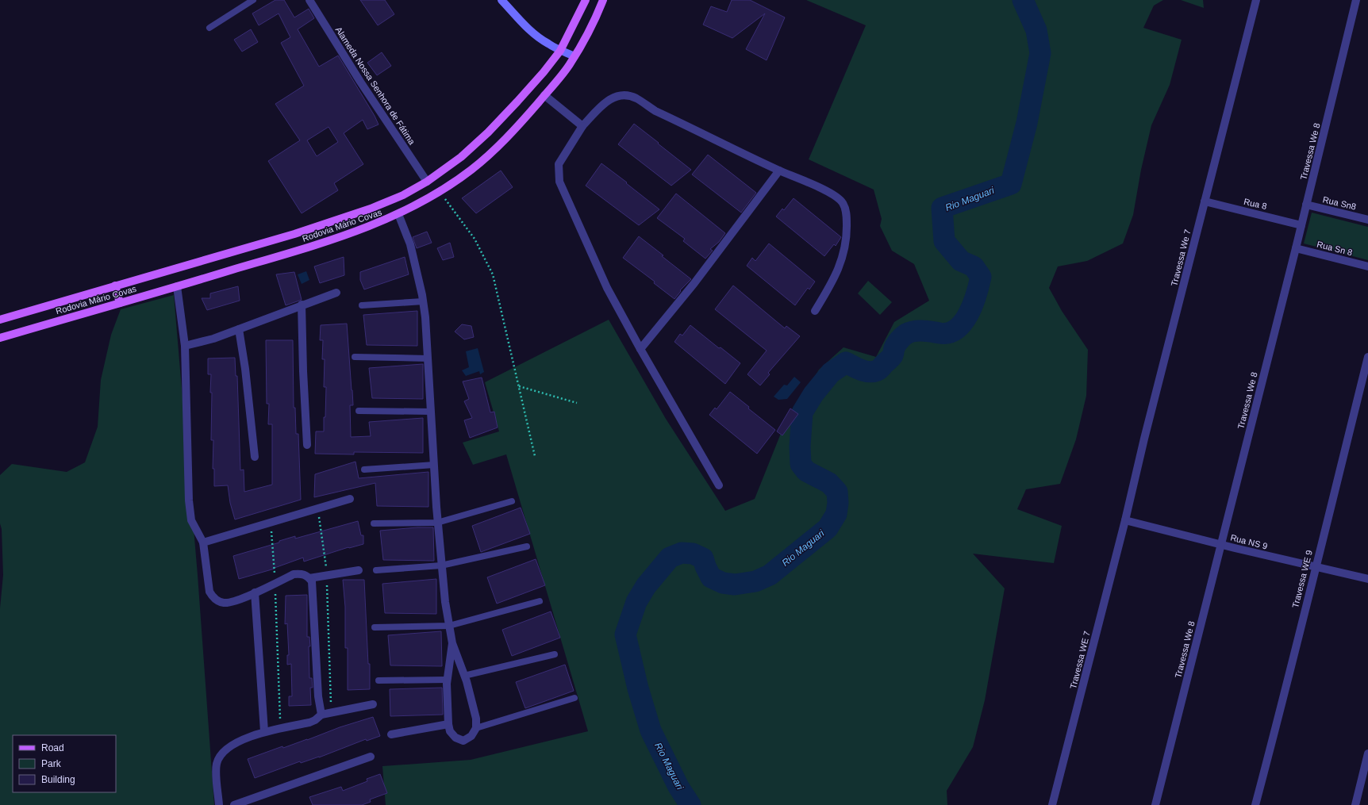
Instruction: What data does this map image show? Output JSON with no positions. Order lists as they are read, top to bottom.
{
  "streets": {
    "main road": ["Rodovia Mário Covas"],
    "street": [
      "Alameda Nossa Senhora de Fátima",
      "Travessa We 8",
      "Rua Sn8",
      "Rua 8",
      "Rua Sn 8",
      "Travessa We 7",
      "Rua NS 9",
      "Travessa WE 9",
      "Travessa WE 7"
    ]
  },
  "crossings": [
    ["Alameda Nossa Senhora de Fátima", "Rodovia Mário Covas"],
    ["Travessa We 8", "Rua Sn8"],
    ["Travessa We 8", "Rua 8"],
    ["Travessa We 8", "Rua Sn 8"],
    ["Travessa We 8", "Rua NS 9"],
    ["Rua 8", "Travessa We 7"],
    ["Travessa We 7", "Rua NS 9"],
    ["Travessa We 7", "Travessa WE 7"],
    ["Rua NS 9", "Travessa WE 9"],
    ["Rua NS 9", "Travessa WE 7"]
  ],
  "water": ["Rio Maguari"],
  "legend": ["Road", "Park", "Building"]
}
